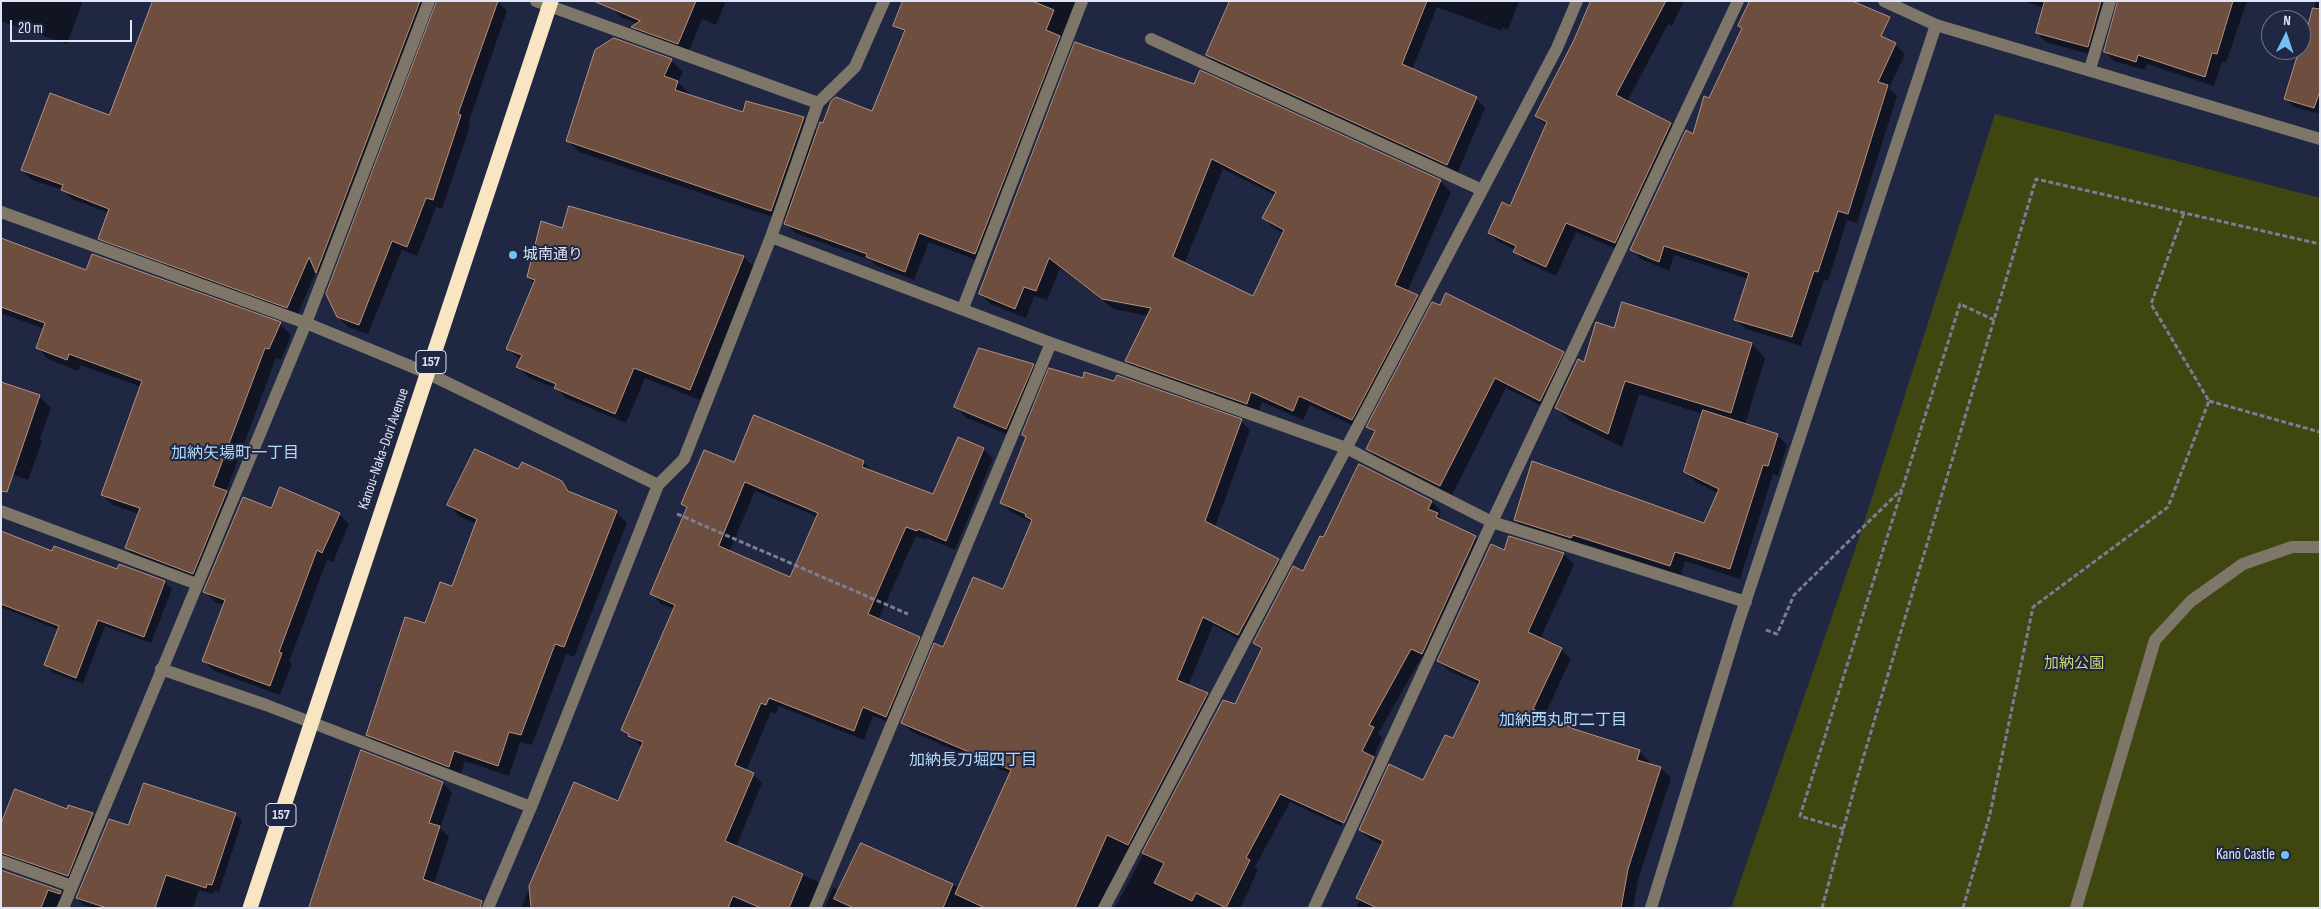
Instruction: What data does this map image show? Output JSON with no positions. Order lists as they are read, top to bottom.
{
  "streets": {
    "highway": ["157", "Kanou-Naka-Dori Avenue"]
  },
  "districts": ["加納矢場町一丁目", "加納西丸町二丁目", "加納長刀堀四丁目"],
  "parks": ["加納公園"],
  "places": ["城南通り", "Kanō Castle"],
  "scale_bar": "20 m",
  "north": "top"
}
